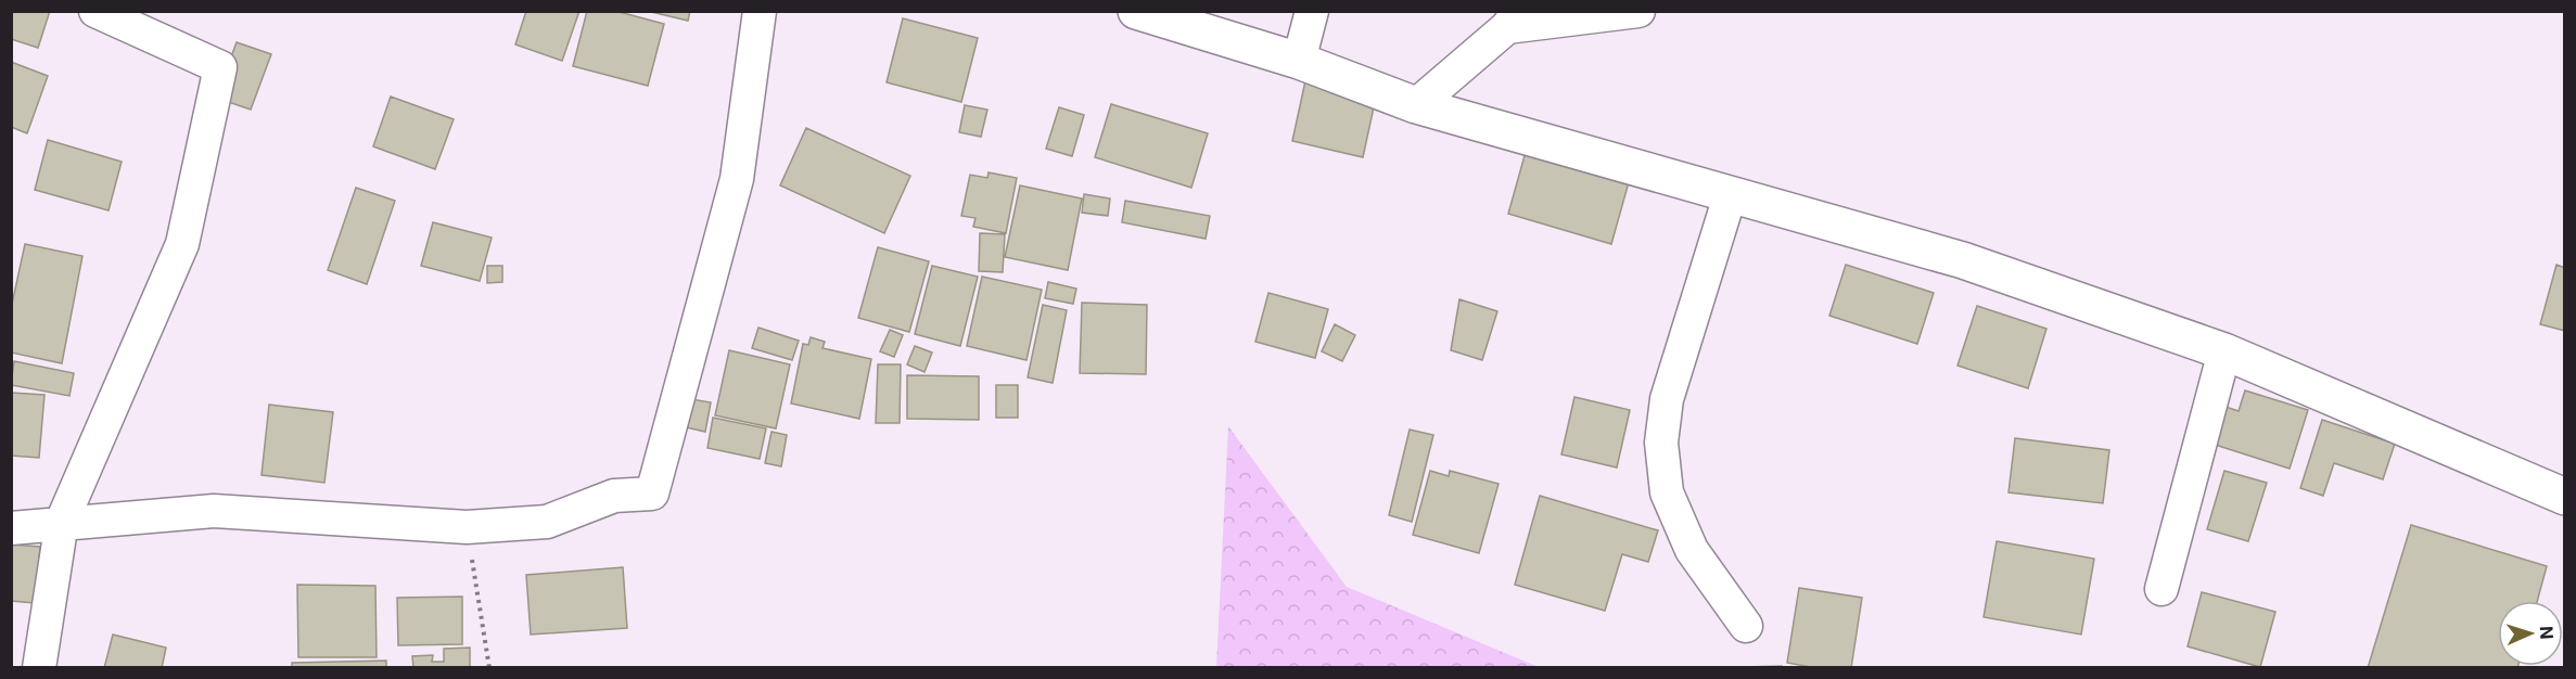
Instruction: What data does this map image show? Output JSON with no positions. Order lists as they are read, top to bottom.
{
  "north": "right"
}
